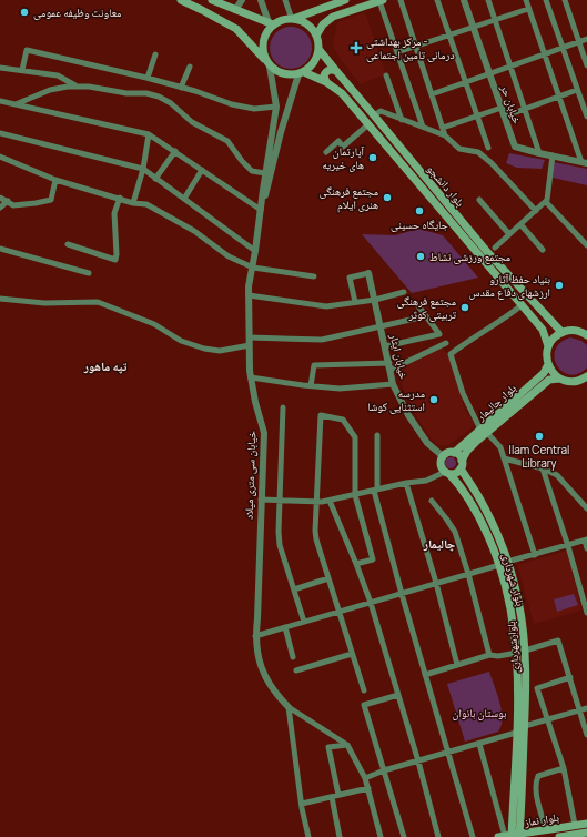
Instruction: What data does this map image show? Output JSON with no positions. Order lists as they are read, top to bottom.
{
  "streets": {
    "main road": [
      "بلوار دانشجو",
      "بلوار چالیمار",
      "بلوار شهرداری",
      "بلوارشهرداری",
      "بلوار نماز"
    ],
    "street": ["خیابان حر", "خیابان ایثار", "خیابان سی متری میلاد"]
  },
  "crossings": [
    ["بلوار دانشجو", "خیابان سی متری میلاد"],
    ["خیابان ایثار", "بلوار چالیمار"],
    ["خیابان ایثار", "بلوار شهرداری"],
    ["بلوار چالیمار", "بلوار شهرداری"],
    ["بلوار شهرداری", "بلوارشهرداری"],
    ["بلوار شهرداری", "بلوار نماز"],
    ["بلوارشهرداری", "بلوار نماز"]
  ],
  "districts": ["تپه ماهور", "چالیمار"],
  "parks": ["بوستان بانوان"],
  "places": {
    "other": [
      "معاونت وظیفه عمومی",
      "آپارتمان های خیریه",
      "مجتمع فرهنگی هنری ایلام",
      "جایگاه حسینی",
      "مجتمع ورزشی نشاط",
      "بنیاد حفظ آثارو ارزشهای دفاع مقدس",
      "مجتمع فرهنگی تربیتی کوثر",
      "مدرسه استثنایی کوشا",
      "Ilam Central Library"
    ],
    "health": ["مرکز بهداشتی - درمانی تامین اجتماعی"]
  }
}
